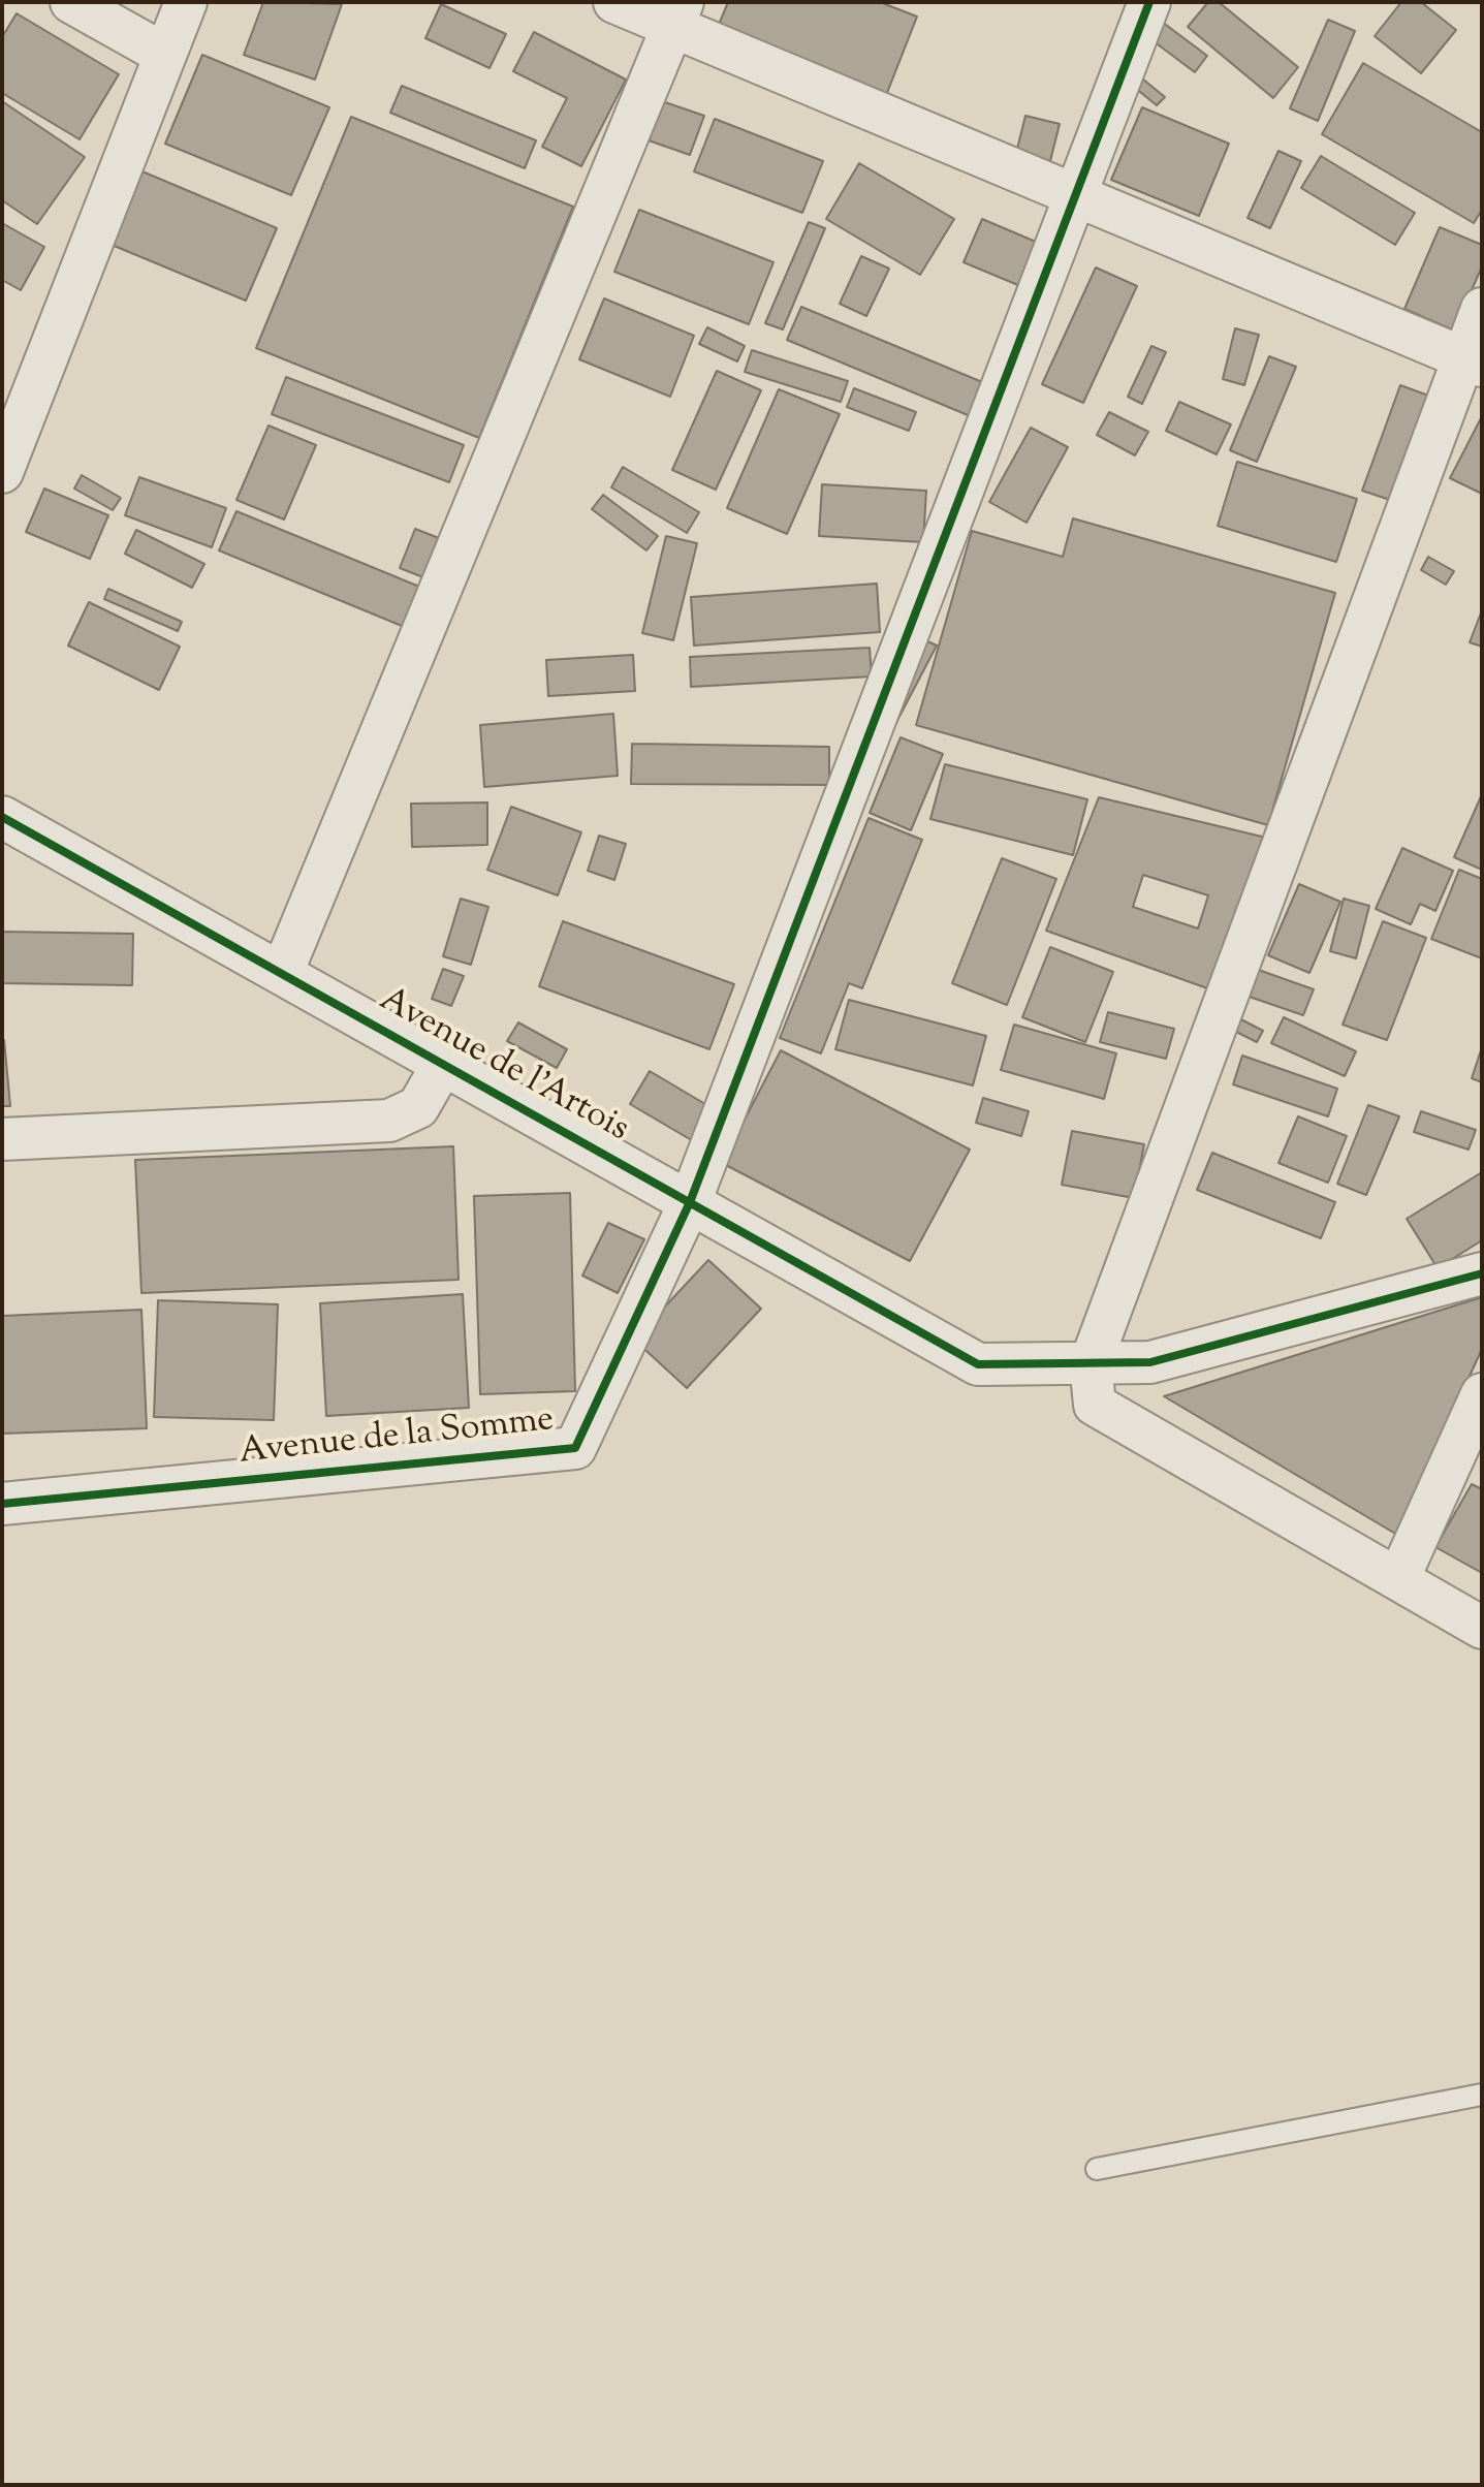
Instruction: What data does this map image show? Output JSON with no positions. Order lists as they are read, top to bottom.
{
  "streets": {
    "street": ["Avenue de l'Artois", "Avenue de la Somme"]
  },
  "crossings": [
    ["Avenue de l'Artois", "Avenue de la Somme"]
  ]
}
